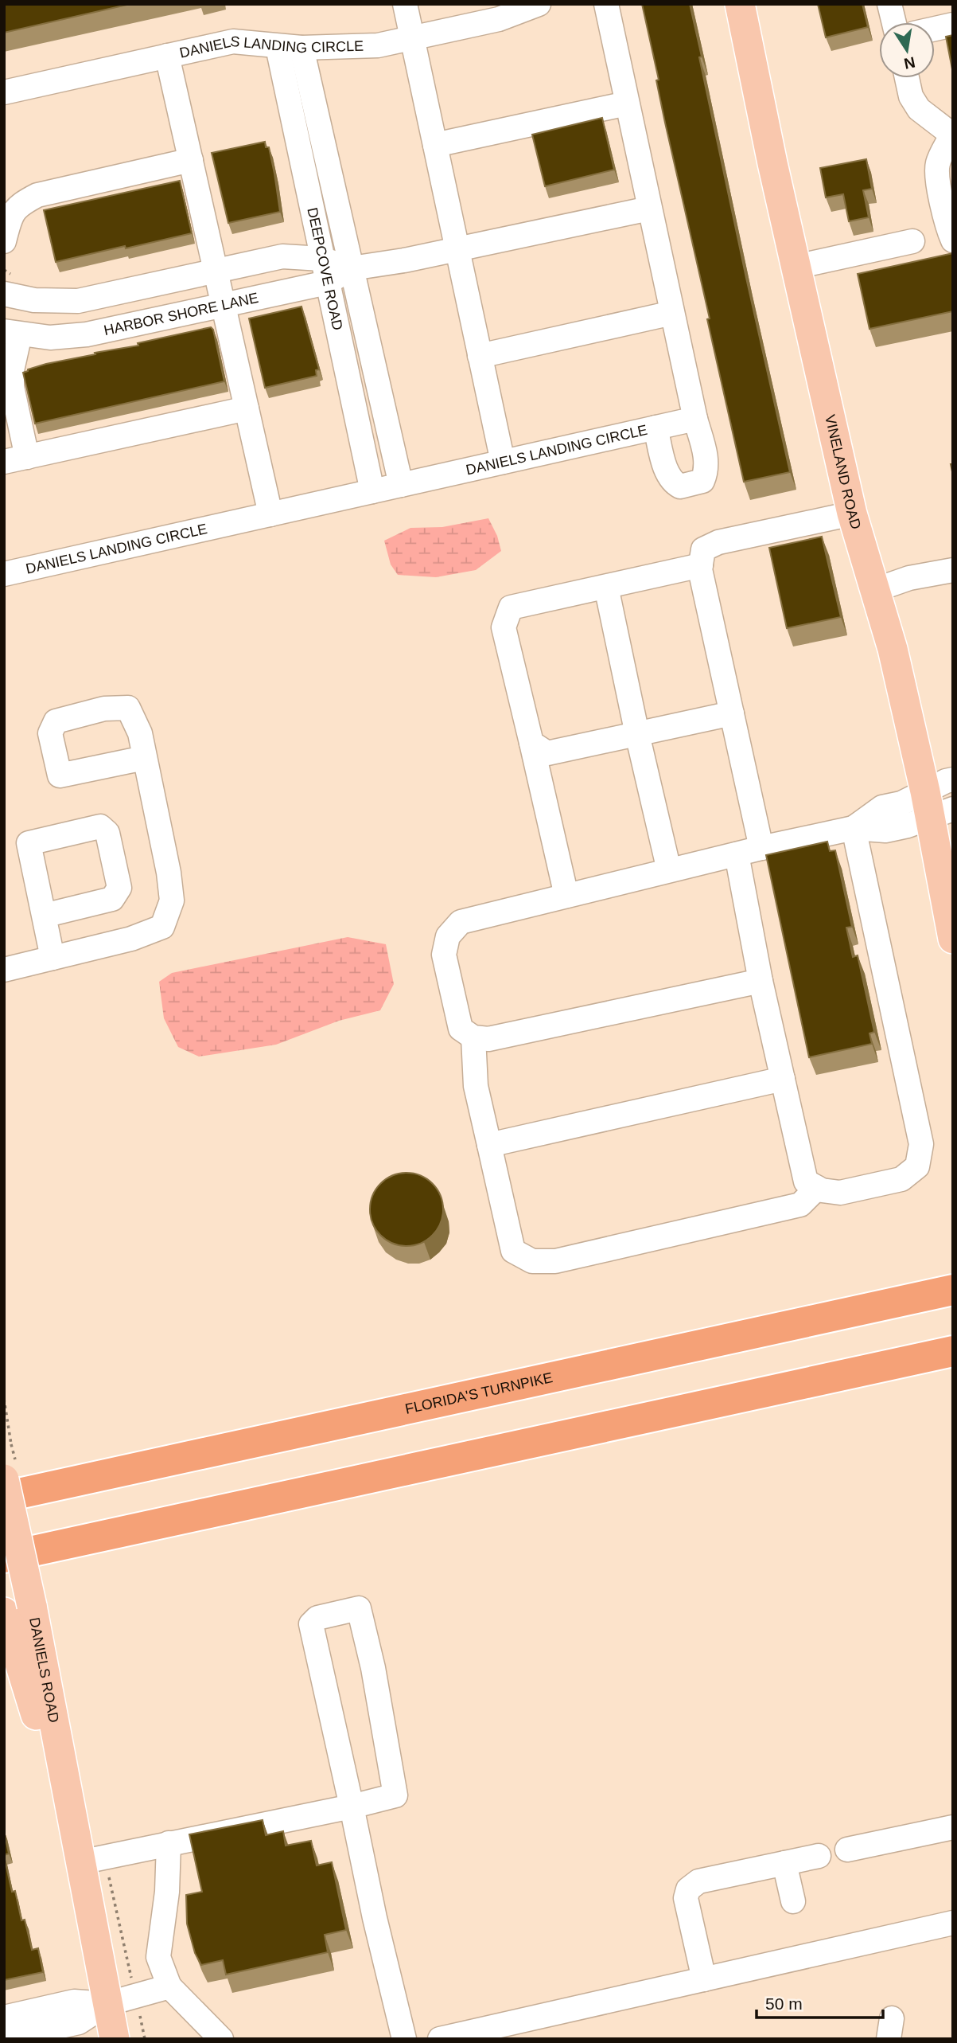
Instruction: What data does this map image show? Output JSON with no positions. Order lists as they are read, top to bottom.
{
  "streets": {
    "highway": ["FLORIDA'S TURNPIKE"],
    "main road": ["VINELAND ROAD", "DANIELS ROAD"],
    "street": ["DANIELS LANDING CIRCLE", "DEEPCOVE ROAD", "HARBOR SHORE LANE"]
  },
  "crossings": [
    ["DANIELS LANDING CIRCLE", "DEEPCOVE ROAD"],
    ["DEEPCOVE ROAD", "HARBOR SHORE LANE"]
  ],
  "scale_bar": "50 m",
  "north": "bottom"
}
